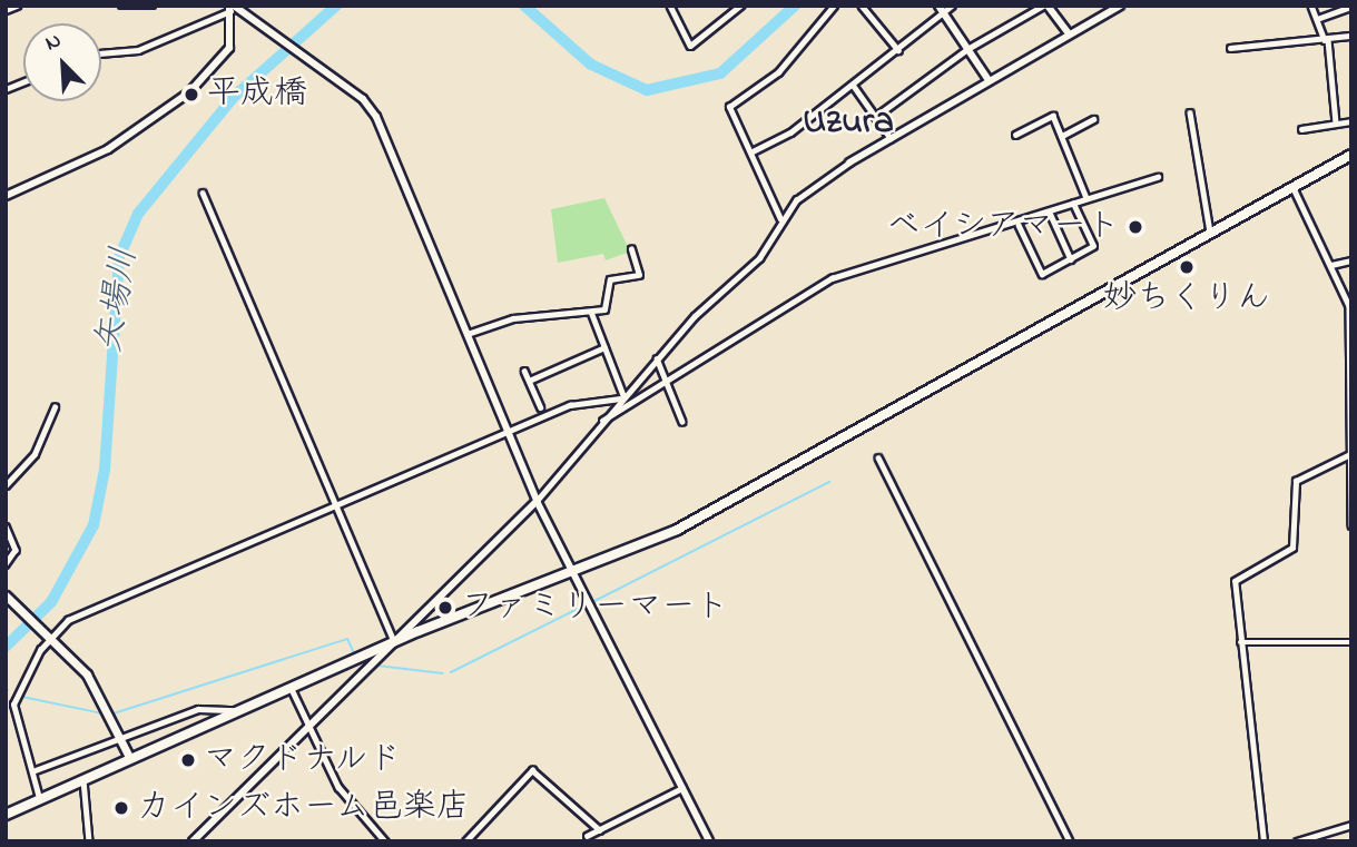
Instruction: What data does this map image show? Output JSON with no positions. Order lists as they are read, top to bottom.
{
  "districts": ["Uzura"],
  "water": ["矢場川"],
  "places": [
    "平成橋",
    "ベイシアマート",
    "妙ちくりん",
    "ファミリーマート",
    "マクドナルド",
    "カインズホーム邑楽店"
  ],
  "north": "top left"
}
